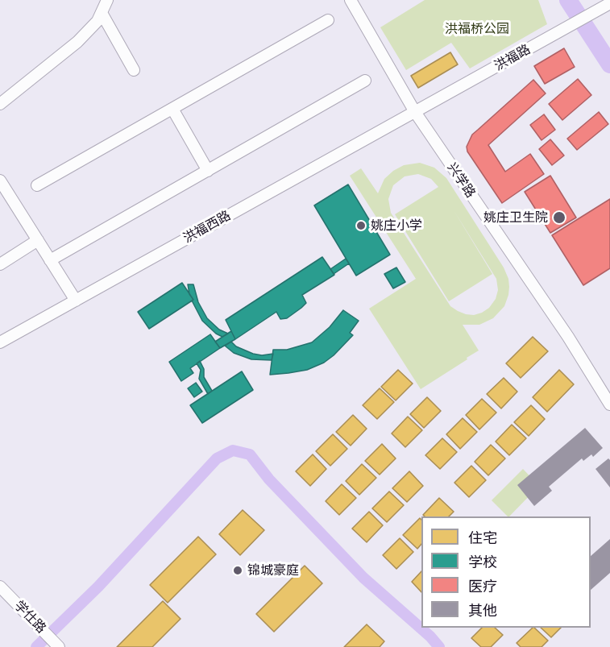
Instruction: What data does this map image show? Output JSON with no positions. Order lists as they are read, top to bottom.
{
  "streets": {
    "street": [
      "洪福路",
      "兴学路",
      "洪福西路",
      "学仕路"
    ]
  },
  "crossings": [
    ["洪福路", "兴学路"],
    ["洪福路", "洪福西路"],
    ["兴学路", "洪福西路"]
  ],
  "parks": ["洪福桥公园"],
  "places": ["姚庄卫生院", "姚庄小学", "锦城豪庭"],
  "legend": [
    "住宅",
    "学校",
    "医疗",
    "其他"
  ]
}
